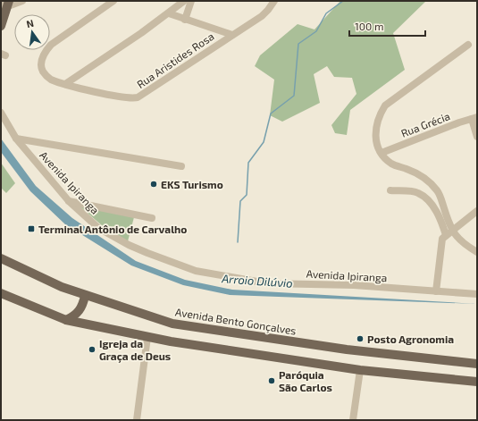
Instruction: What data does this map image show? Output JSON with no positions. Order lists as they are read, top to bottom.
{
  "streets": {
    "main road": ["Avenida Bento Gonçalves"],
    "street": ["Rua Aristides Rosa", "Rua Grécia", "Avenida Ipiranga"]
  },
  "water": ["Arroio Dilúvio"],
  "places": {
    "other": [
      "EKS Turismo",
      "Posto Agronomia",
      "Igreja da Graça de Deus",
      "Paróquia São Carlos"
    ],
    "transit": ["Terminal Antônio de Carvalho"]
  },
  "scale_bar": "100 m",
  "north": "top"
}
